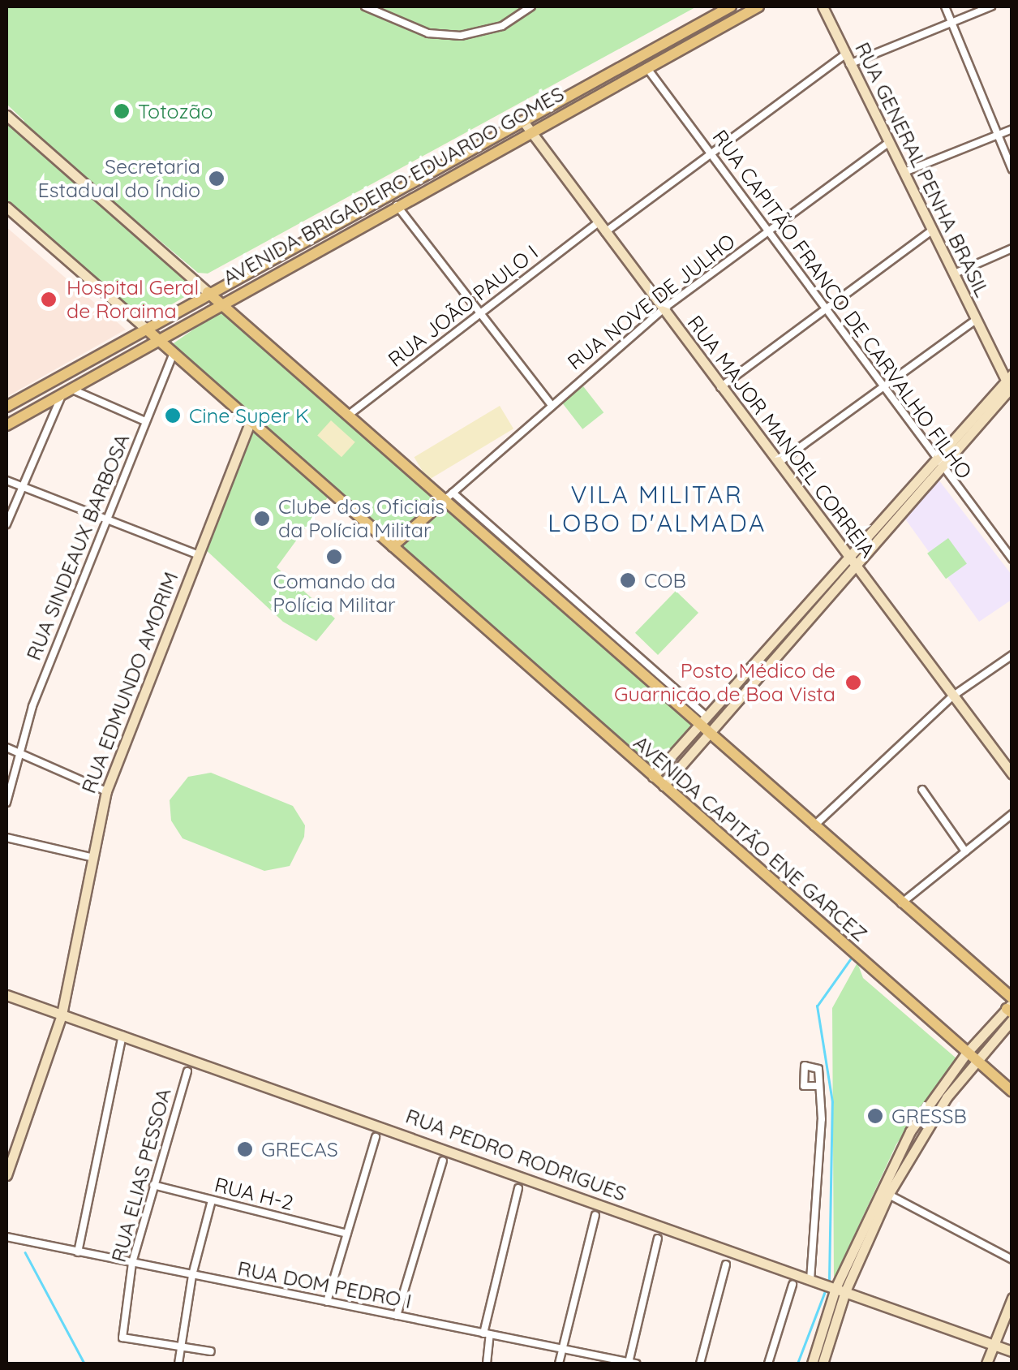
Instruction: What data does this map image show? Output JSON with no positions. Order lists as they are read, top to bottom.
{
  "streets": {
    "main road": ["AVENIDA BRIGADEIRO EDUARDO GOMES", "AVENIDA CAPITÃO ENE GARCEZ"],
    "street": [
      "RUA GENERAL PENHA BRASIL",
      "RUA NOVE DE JULHO",
      "RUA CAPITÃO FRANCO DE CARVALHO FILHO",
      "RUA JOÃO PAULO I",
      "RUA MAJOR MANOEL CORREIA",
      "RUA SINDEAUX BARBOSA",
      "RUA EDMUNDO AMORIM",
      "RUA PEDRO RODRIGUES",
      "RUA ELIAS PESSOA",
      "RUA H-2",
      "RUA DOM PEDRO I"
    ]
  },
  "crossings": [
    ["RUA GENERAL PENHA BRASIL", "RUA NOVE DE JULHO"],
    ["AVENIDA BRIGADEIRO EDUARDO GOMES", "RUA CAPITÃO FRANCO DE CARVALHO FILHO"],
    ["AVENIDA BRIGADEIRO EDUARDO GOMES", "RUA MAJOR MANOEL CORREIA"],
    ["AVENIDA BRIGADEIRO EDUARDO GOMES", "AVENIDA CAPITÃO ENE GARCEZ"],
    ["RUA NOVE DE JULHO", "RUA CAPITÃO FRANCO DE CARVALHO FILHO"],
    ["RUA NOVE DE JULHO", "RUA MAJOR MANOEL CORREIA"],
    ["RUA JOÃO PAULO I", "RUA MAJOR MANOEL CORREIA"],
    ["RUA SINDEAUX BARBOSA", "AVENIDA CAPITÃO ENE GARCEZ"],
    ["RUA EDMUNDO AMORIM", "AVENIDA CAPITÃO ENE GARCEZ"],
    ["RUA EDMUNDO AMORIM", "RUA PEDRO RODRIGUES"],
    ["RUA ELIAS PESSOA", "RUA H-2"],
    ["RUA ELIAS PESSOA", "RUA DOM PEDRO I"]
  ],
  "districts": ["VILA MILITAR LOBO D'ALMADA"],
  "places": [
    "Totozão",
    "Secretaria Estadual do Índio",
    "Hospital Geral de Roraima",
    "Cine Super K",
    "Clube dos Oficiais da Polícia Militar",
    "Comando da Polícia Militar",
    "COB",
    "Posto Médico de Guarnição de Boa Vista",
    "GRESSB",
    "GRECAS"
  ]
}
